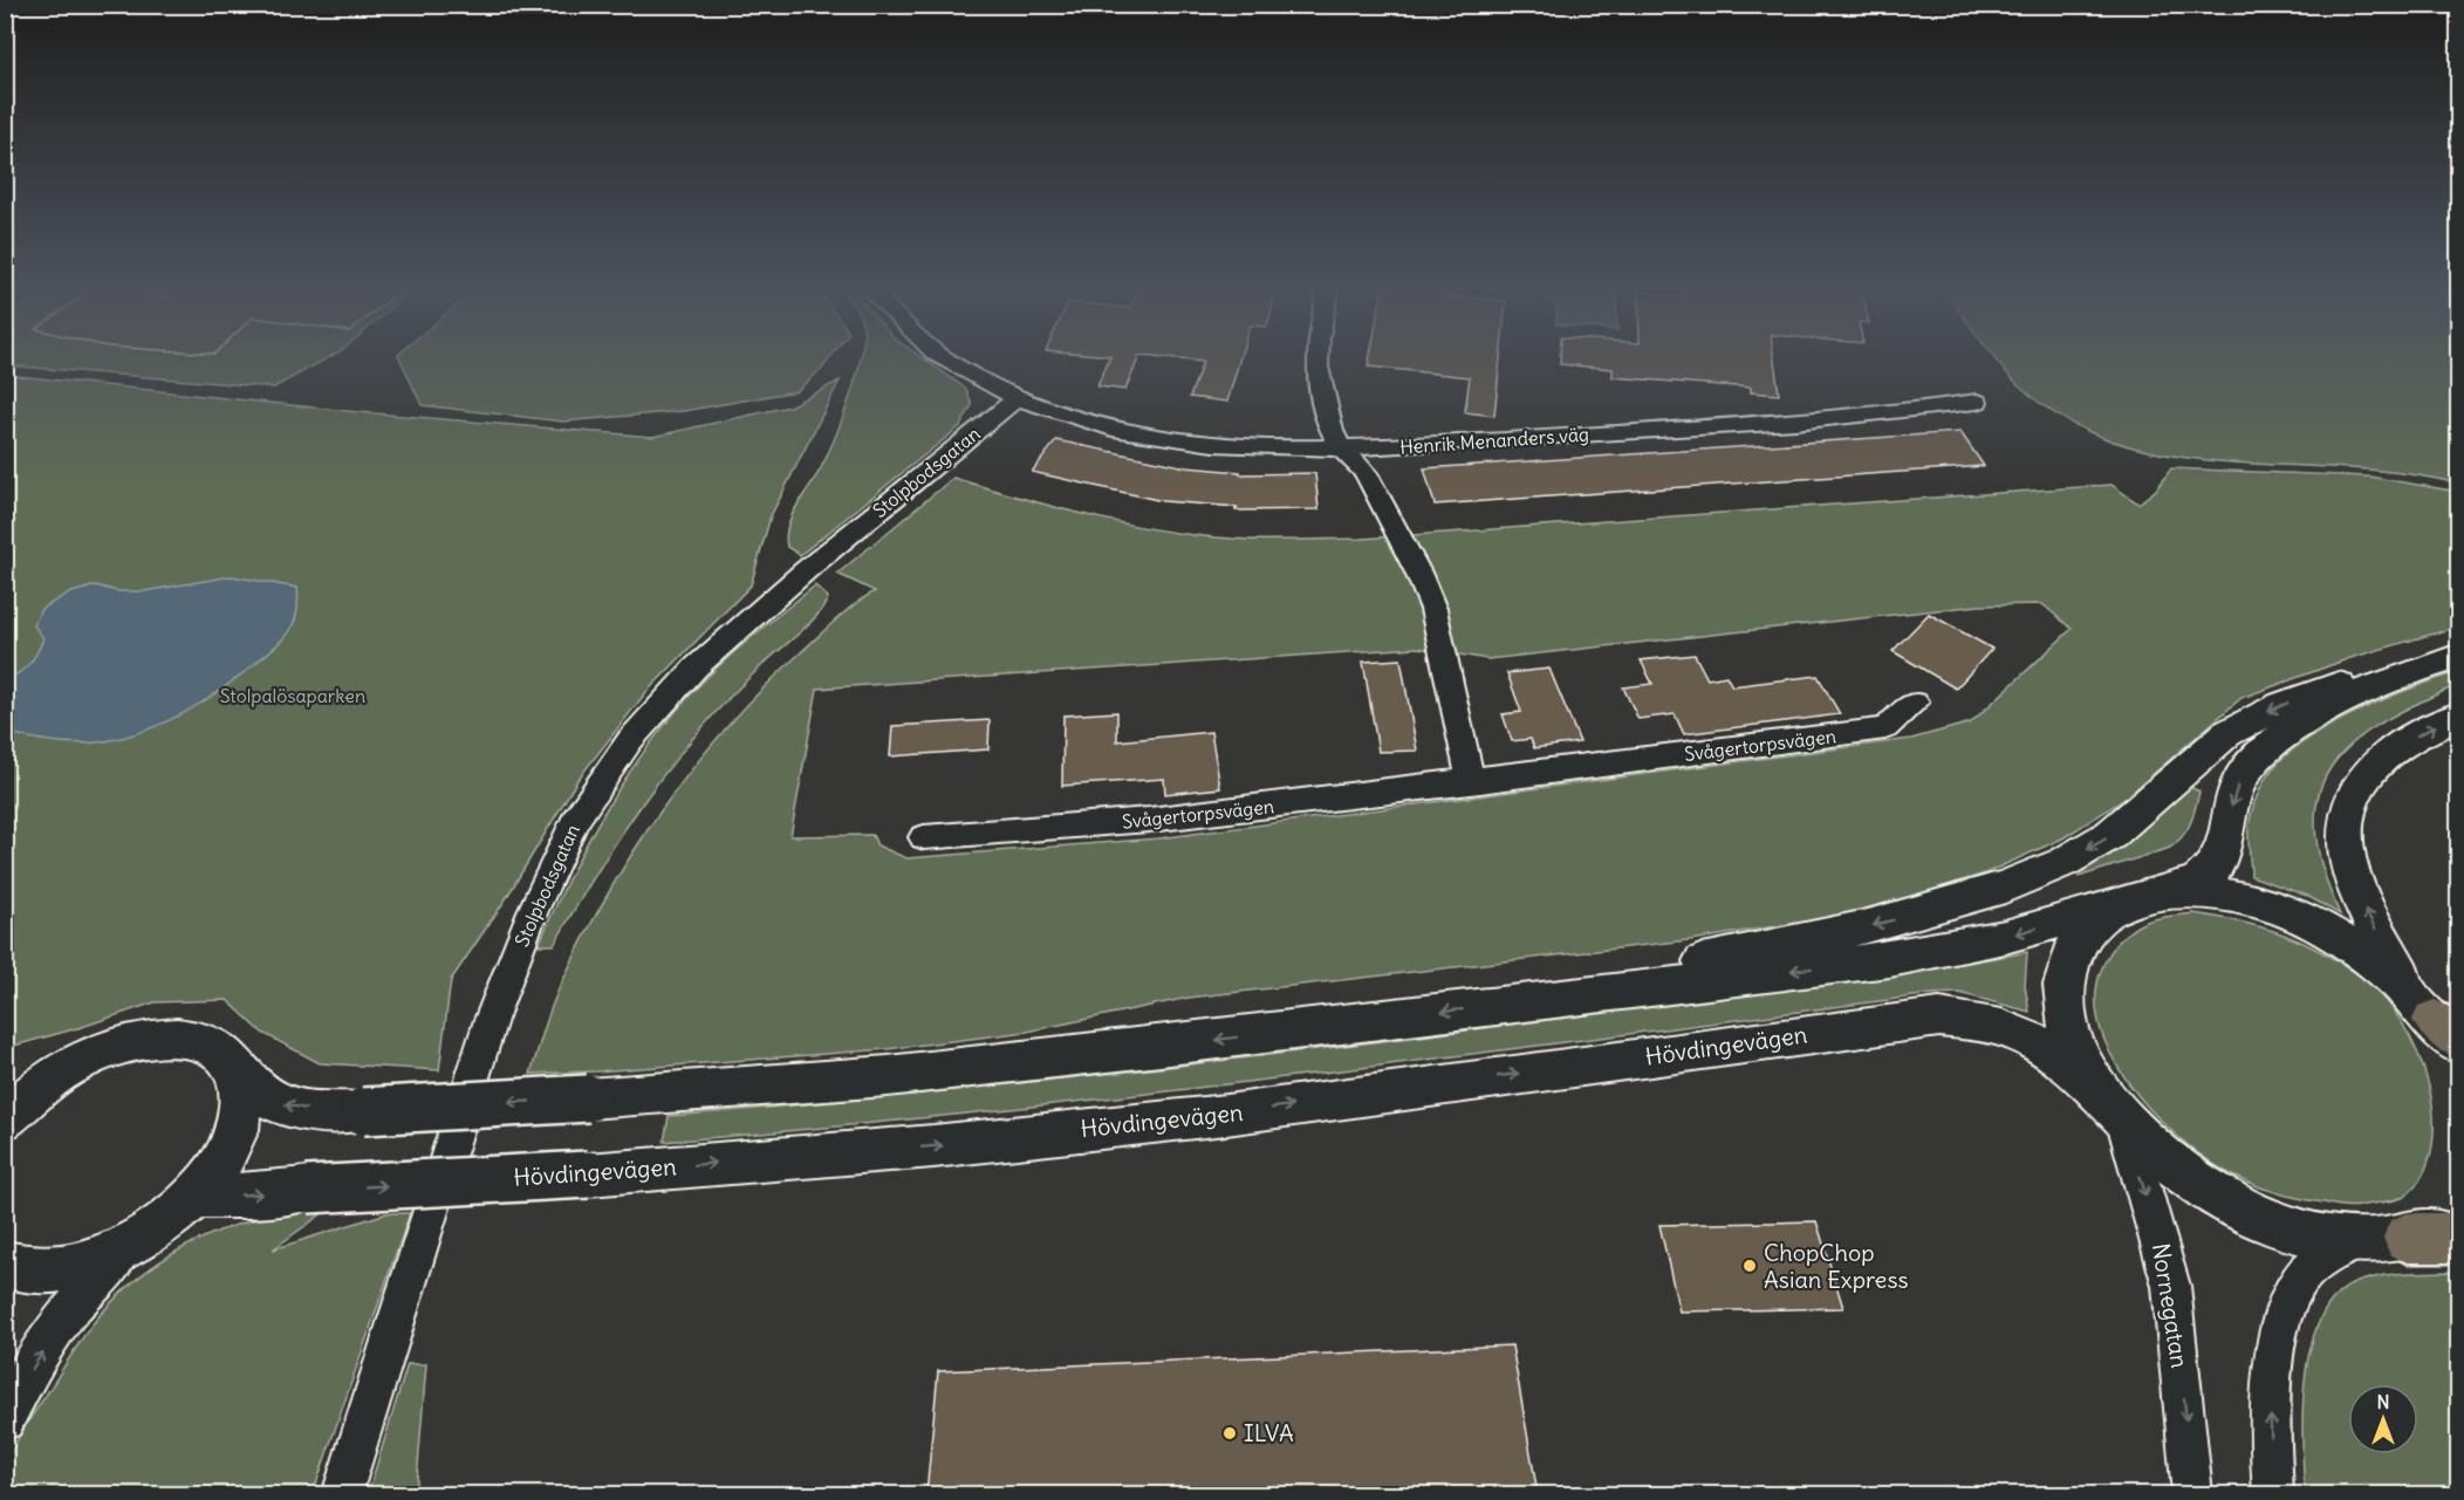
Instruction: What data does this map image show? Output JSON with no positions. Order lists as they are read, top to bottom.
{
  "streets": {
    "street": [
      "Henrik Menanders väg",
      "Stolpbodsgatan",
      "Svågertorpsvägen",
      "Hövdingevägen",
      "Nornegatan"
    ]
  },
  "crossings": [
    ["Henrik Menanders väg", "Stolpbodsgatan"],
    ["Hövdingevägen", "Nornegatan"]
  ],
  "one_way": ["Nornegatan"],
  "parks": ["Stolpalösaparken"],
  "places": ["ChopChop Asian Express", "ILVA"],
  "north": "top"
}
